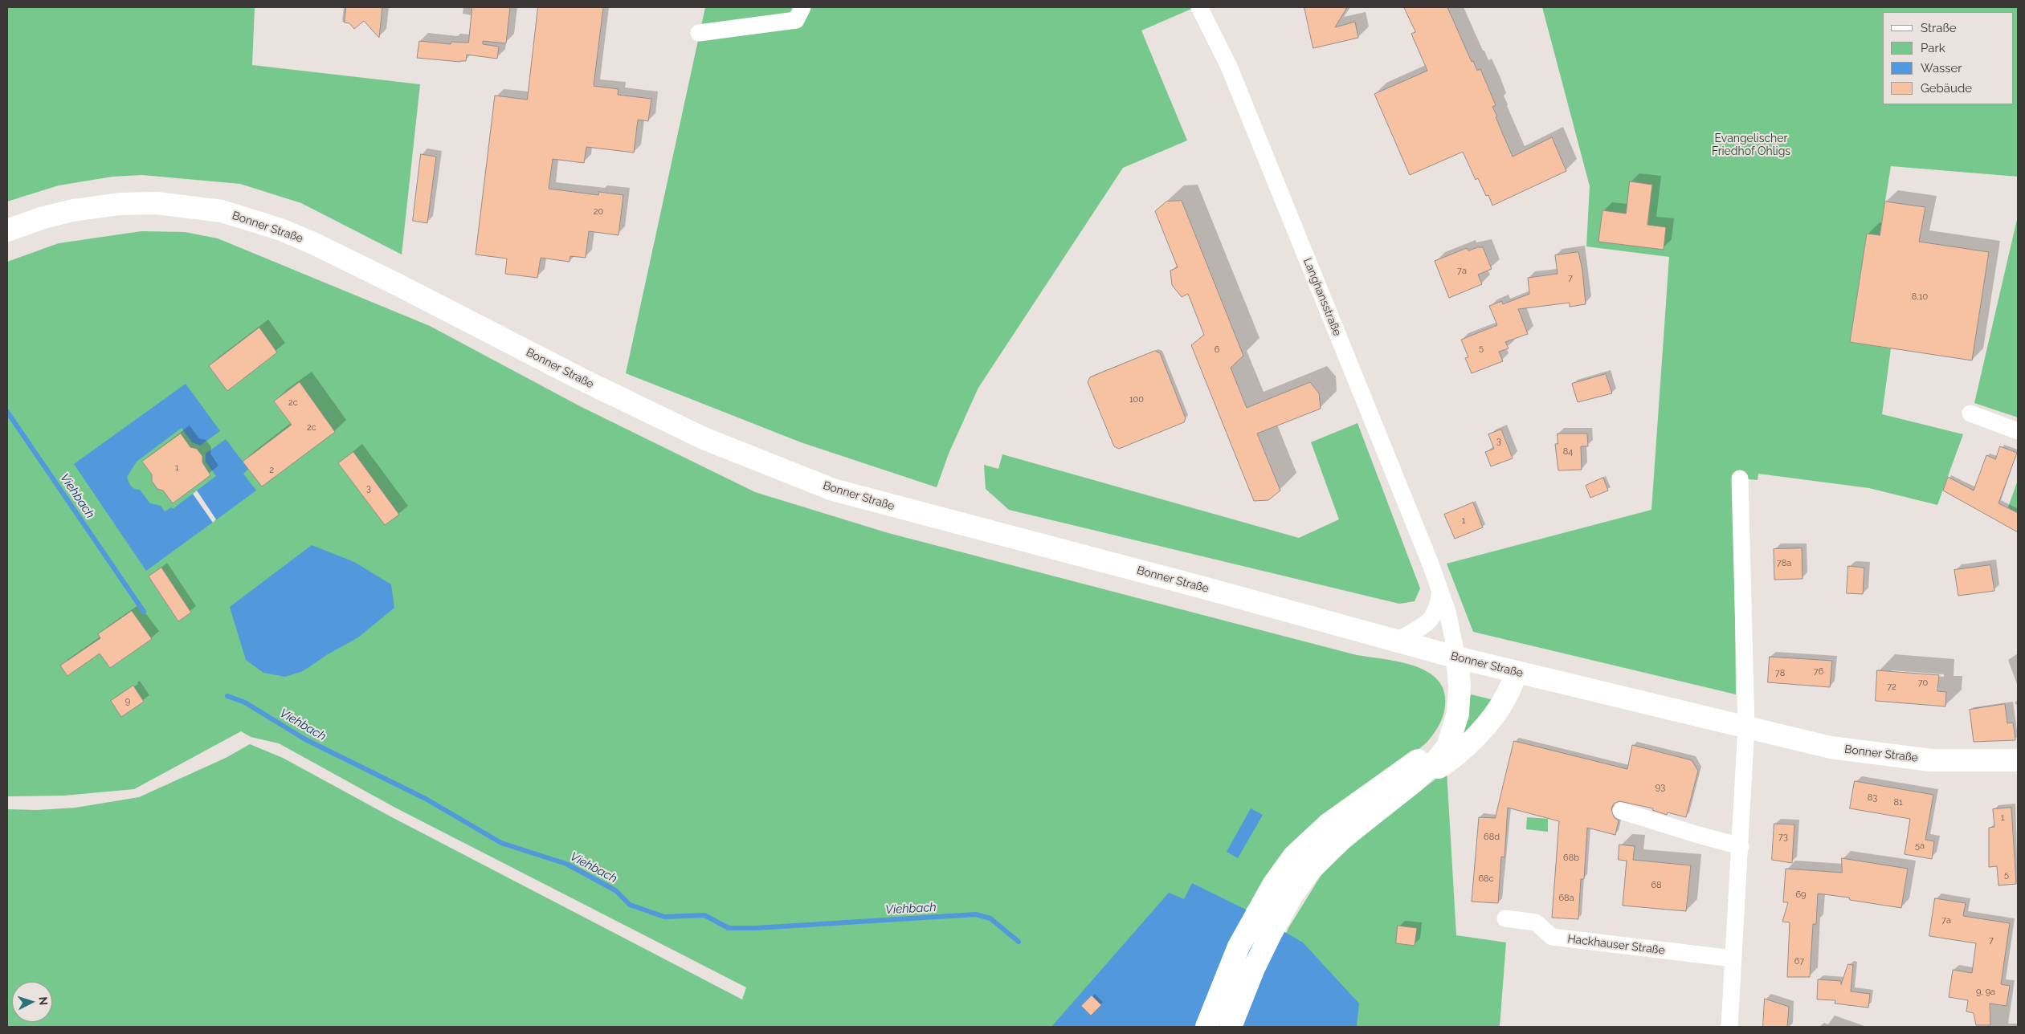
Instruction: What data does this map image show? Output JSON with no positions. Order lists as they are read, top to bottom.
{
  "streets": {
    "main road": ["Bonner Straße"],
    "street": ["Langhansstraße", "Hackhauser Straße"]
  },
  "crossings": [
    ["Bonner Straße", "Langhansstraße"]
  ],
  "water": ["Viehbach"],
  "parks": ["Evangelischer Friedhof Ohligs"],
  "house_numbers": [
    "20",
    "7a",
    "7",
    "8,10",
    "5",
    "6",
    "100",
    "2c",
    "2c",
    "3",
    "84",
    "1",
    "2",
    "3",
    "1",
    "78a",
    "76",
    "78",
    "70",
    "72",
    "9",
    "93",
    "83",
    "81",
    "1",
    "68d",
    "73",
    "5a",
    "68b",
    "5",
    "68c",
    "68",
    "69",
    "68a",
    "7a",
    "7",
    "67",
    "9, 9a"
  ],
  "legend": [
    "Straße",
    "Park",
    "Wasser",
    "Gebäude"
  ],
  "north": "right"
}
